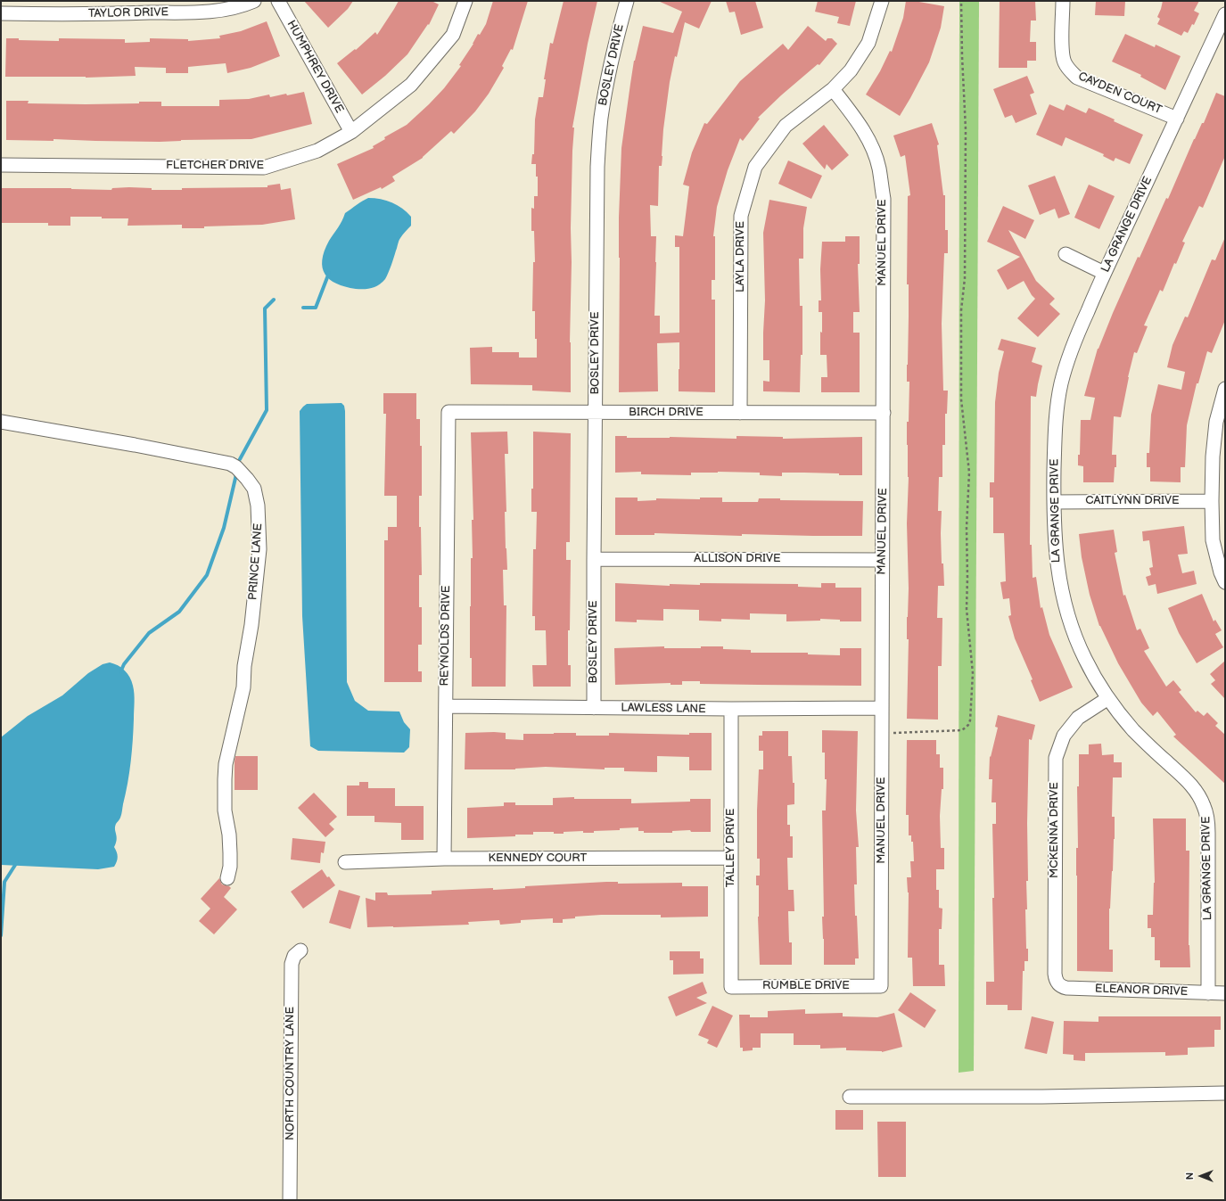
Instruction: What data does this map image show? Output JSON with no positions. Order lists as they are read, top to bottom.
{
  "streets": {
    "street": [
      "TAYLOR DRIVE",
      "BOSLEY DRIVE",
      "HUMPHREY DRIVE",
      "CAYDEN COURT",
      "FLETCHER DRIVE",
      "LA GRANGE DRIVE",
      "MANUEL DRIVE",
      "LAYLA DRIVE",
      "BIRCH DRIVE",
      "CAITLYNN DRIVE",
      "ALLISON DRIVE",
      "PRINCE LANE",
      "REYNOLDS DRIVE",
      "LAWLESS LANE",
      "MCKENNA DRIVE",
      "TALLEY DRIVE",
      "KENNEDY COURT",
      "RUMBLE DRIVE",
      "ELEANOR DRIVE",
      "NORTH COUNTRY LANE"
    ]
  },
  "crossings": [
    ["BOSLEY DRIVE", "BIRCH DRIVE"],
    ["BOSLEY DRIVE", "ALLISON DRIVE"],
    ["BOSLEY DRIVE", "LAWLESS LANE"],
    ["HUMPHREY DRIVE", "FLETCHER DRIVE"],
    ["CAYDEN COURT", "LA GRANGE DRIVE"],
    ["LA GRANGE DRIVE", "CAITLYNN DRIVE"],
    ["LA GRANGE DRIVE", "MCKENNA DRIVE"],
    ["LA GRANGE DRIVE", "ELEANOR DRIVE"],
    ["MANUEL DRIVE", "LAYLA DRIVE"],
    ["MANUEL DRIVE", "BIRCH DRIVE"],
    ["MANUEL DRIVE", "ALLISON DRIVE"],
    ["MANUEL DRIVE", "LAWLESS LANE"],
    ["MANUEL DRIVE", "RUMBLE DRIVE"],
    ["LAYLA DRIVE", "BIRCH DRIVE"],
    ["BIRCH DRIVE", "REYNOLDS DRIVE"],
    ["REYNOLDS DRIVE", "LAWLESS LANE"],
    ["REYNOLDS DRIVE", "KENNEDY COURT"],
    ["LAWLESS LANE", "TALLEY DRIVE"],
    ["MCKENNA DRIVE", "ELEANOR DRIVE"],
    ["TALLEY DRIVE", "KENNEDY COURT"],
    ["TALLEY DRIVE", "RUMBLE DRIVE"]
  ],
  "north": "left"
}
